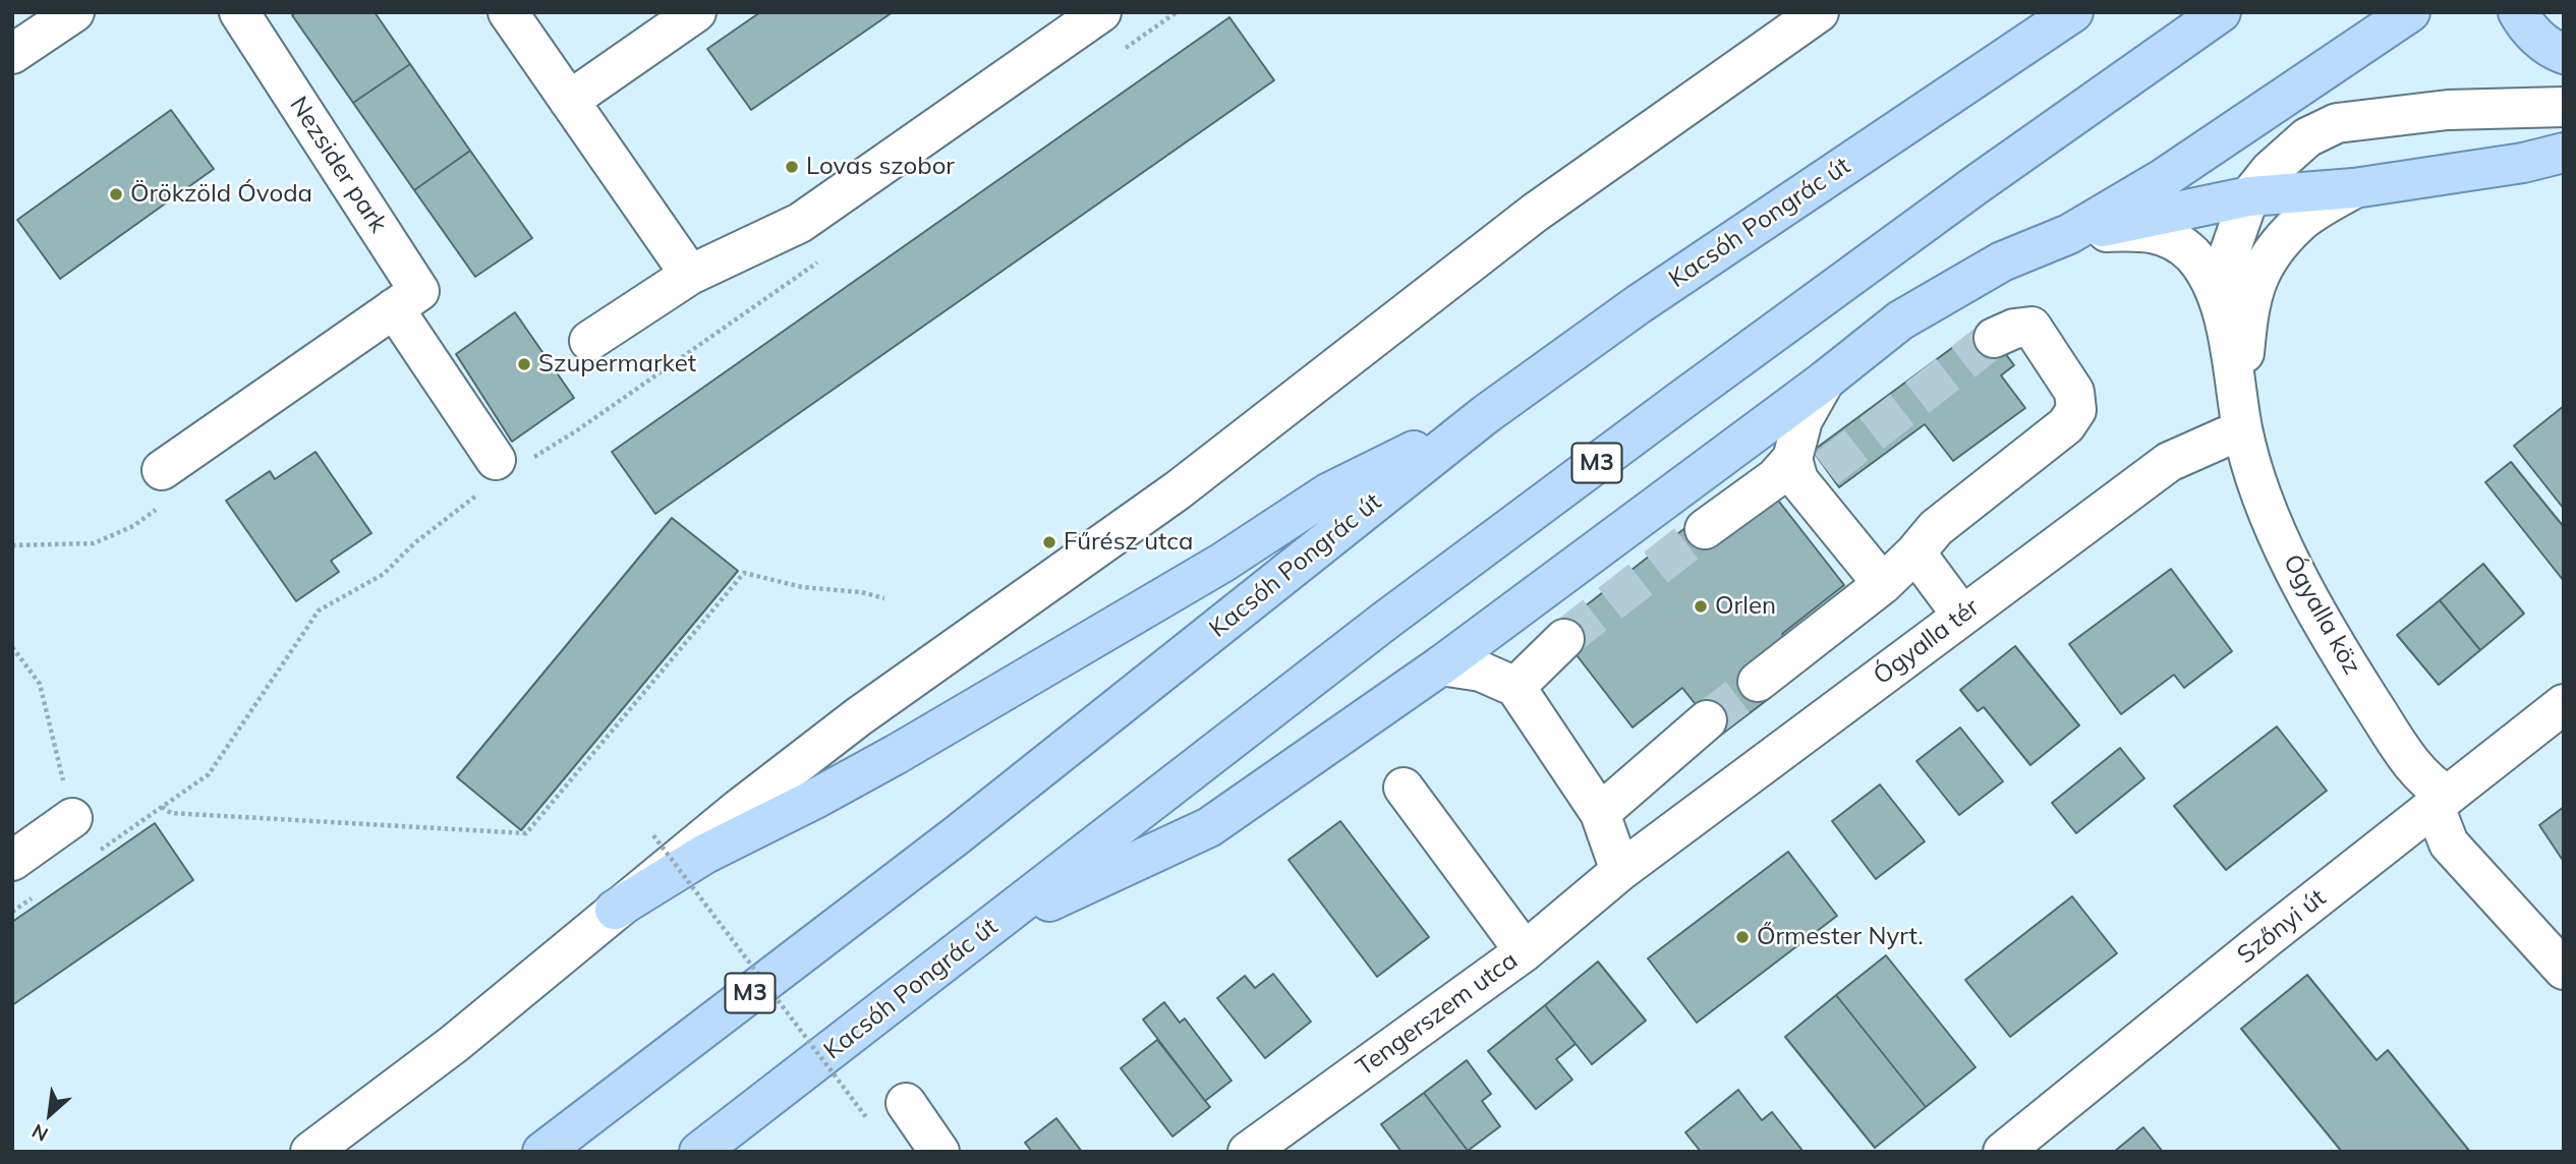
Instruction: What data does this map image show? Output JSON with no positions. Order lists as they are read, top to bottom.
{
  "streets": {
    "main road": ["Kacsóh Pongrác út", "M3", "Ógyalla köz"],
    "street": [
      "Nezsider park",
      "Ógyalla tér",
      "Szőnyi út",
      "Tengerszem utca"
    ]
  },
  "crossings": [
    ["Ógyalla köz", "Ógyalla tér"],
    ["Ógyalla köz", "Szőnyi út"],
    ["Ógyalla tér", "Tengerszem utca"]
  ],
  "places": [
    "Lovas szobor",
    "Örökzöld Óvoda",
    "Szupermarket",
    "Fűrész utca",
    "Orlen",
    "Őrmester Nyrt."
  ],
  "north": "bottom left"
}
